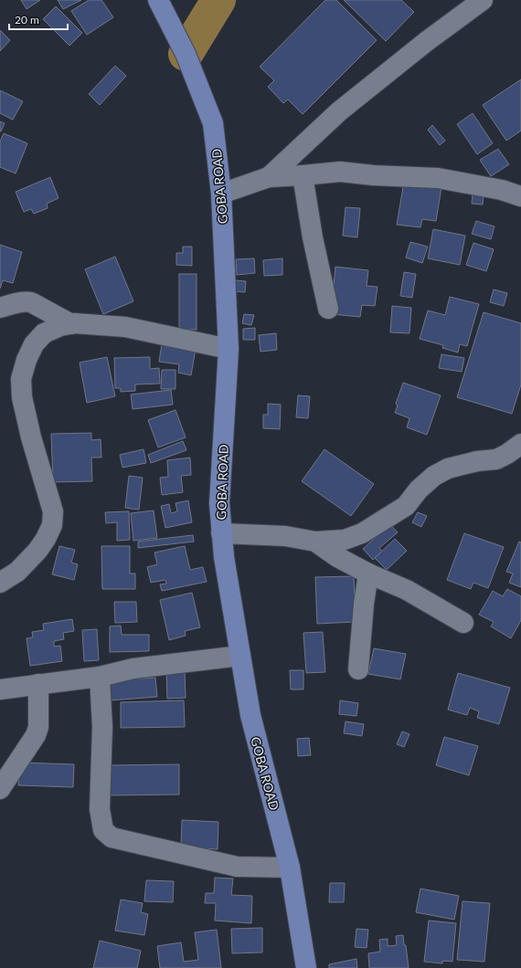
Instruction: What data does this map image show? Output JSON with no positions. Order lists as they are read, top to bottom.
{
  "streets": {
    "main road": ["GOBA ROAD"]
  },
  "scale_bar": "20 m"
}
